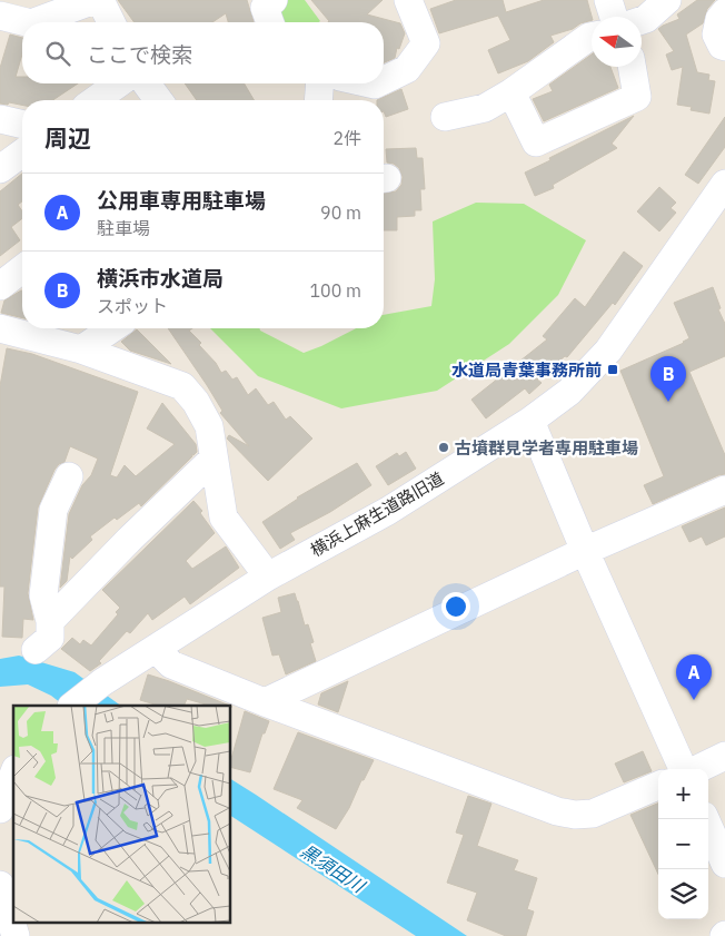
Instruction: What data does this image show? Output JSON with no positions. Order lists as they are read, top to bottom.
{
  "streets": {
    "street": ["横浜上麻生道路旧道"]
  },
  "water": ["黒須田川"],
  "places": {
    "transit": ["水道局青葉事務所前"],
    "other": ["古墳群見学者専用駐車場"]
  },
  "north": "left",
  "page": {
    "search": "ここで検索",
    "heading": ["周辺", "2件"],
    "list": [
      {
        "mark": "A",
        "name": "公用車専用駐車場",
        "note": "駐車場",
        "value": "90 m"
      },
      {
        "mark": "B",
        "name": "横浜市水道局",
        "note": "スポット",
        "value": "100 m"
      }
    ],
    "pins": ["B", "A"],
    "map_buttons": ["+", "−"]
  }
}
